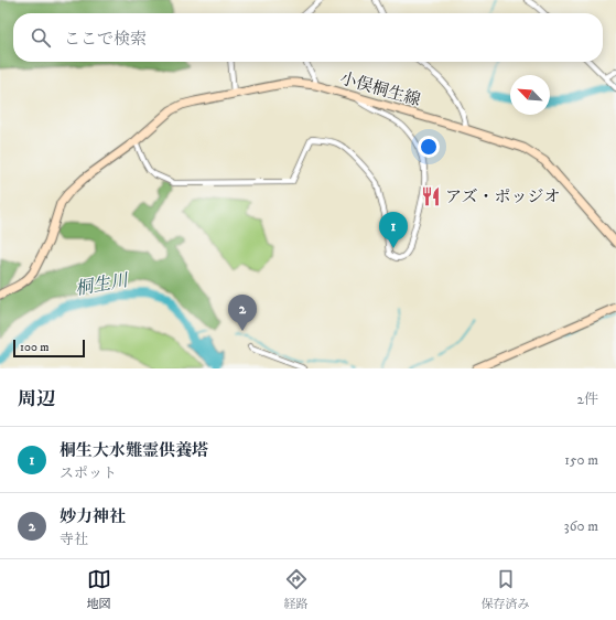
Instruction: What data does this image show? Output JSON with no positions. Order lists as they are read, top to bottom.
{
  "streets": {
    "main road": ["小俣桐生線"]
  },
  "water": ["桐生川"],
  "places": {
    "restaurant": ["アズ・ポッジオ"]
  },
  "scale_bar": "100 m",
  "north": "top left",
  "page": {
    "search": "ここで検索",
    "pins": ["1", "2"],
    "scale": "100 m",
    "heading": ["周辺", "2件"],
    "list": [
      {
        "mark": "1",
        "name": "桐生大水難霊供養塔",
        "note": "スポット",
        "value": "150 m"
      },
      {
        "mark": "2",
        "name": "妙力神社",
        "note": "寺社",
        "value": "360 m"
      }
    ],
    "nav": ["地図", "経路", "保存済み"]
  }
}
